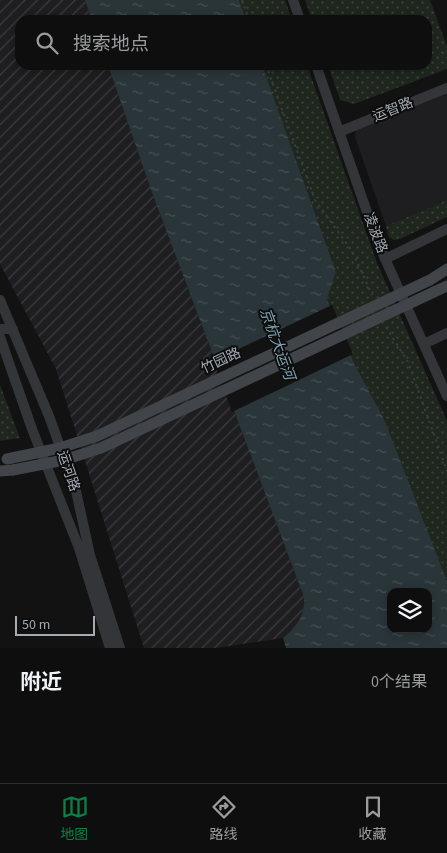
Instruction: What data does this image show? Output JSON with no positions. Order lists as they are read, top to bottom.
{
  "streets": {
    "main road": ["竹园路"],
    "street": ["运智路", "凌波路", "运河路"]
  },
  "crossings": [
    ["运智路", "凌波路"]
  ],
  "water": ["京杭大运河"],
  "scale_bar": "50 m",
  "page": {
    "search": "搜索地点",
    "scale": "50 m",
    "heading": ["附近", "0个结果"],
    "nav": ["地图", "路线", "收藏"]
  }
}
